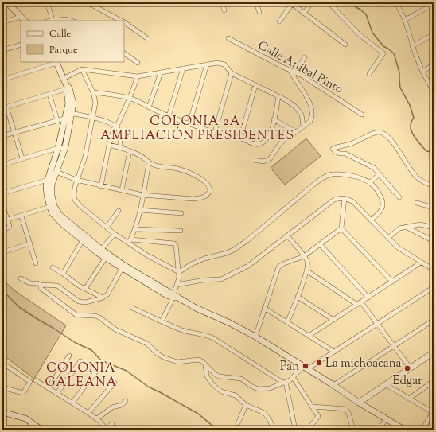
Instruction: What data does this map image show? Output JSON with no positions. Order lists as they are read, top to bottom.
{
  "streets": {
    "street": ["Calle Aníbal Pinto"]
  },
  "districts": ["COLONIA 2A. AMPLIACIÓN PRESIDENTES", "COLONIA GALEANA"],
  "places": ["La michoacana", "Pan", "Edgar"],
  "legend": ["Calle", "Parque"]
}
